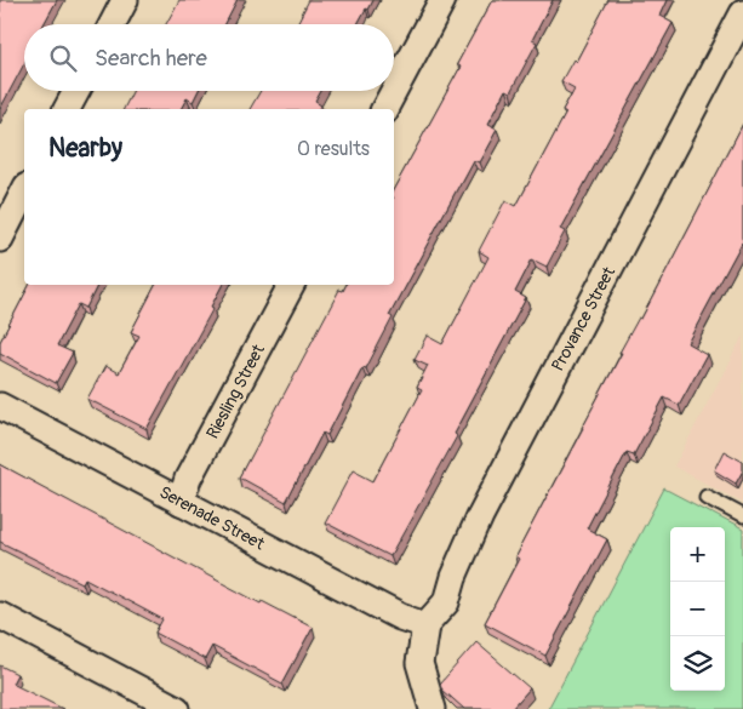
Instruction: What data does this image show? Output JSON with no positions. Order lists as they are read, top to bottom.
{
  "streets": {
    "street": ["Provance Street", "Riesling Street", "Serenade Street"]
  },
  "crossings": [
    ["Provance Street", "Serenade Street"],
    ["Riesling Street", "Serenade Street"]
  ],
  "page": {
    "search": "Search here",
    "heading": ["Nearby", "0 results"],
    "map_buttons": ["+", "−"]
  }
}
